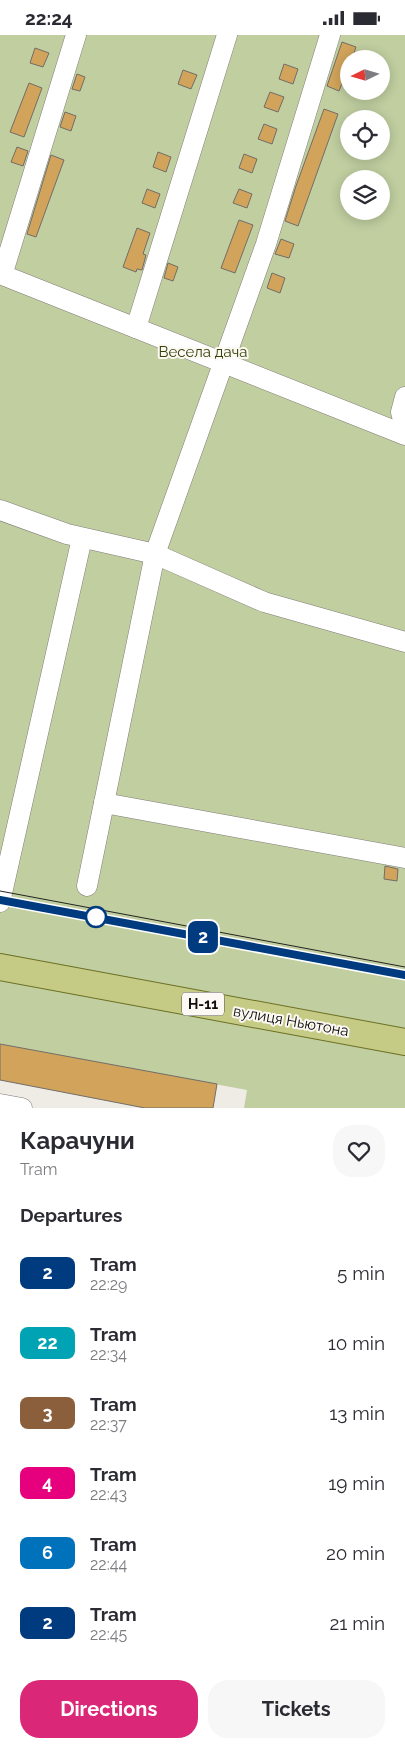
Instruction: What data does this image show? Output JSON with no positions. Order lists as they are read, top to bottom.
{
  "streets": {
    "main road": ["Н-11", "вулиця Ньютона"]
  },
  "parks": ["Весела дача"],
  "lines": ["tram line 2"],
  "north": "left",
  "page": {
    "status": "22:24",
    "on_map": "2",
    "heading": [
      ["Карачуни", "Tram"],
      "Departures"
    ],
    "list": [
      {
        "mark": "2",
        "name": "Tram",
        "note": "22:29",
        "value": "5 min"
      },
      {
        "mark": "22",
        "name": "Tram",
        "note": "22:34",
        "value": "10 min"
      },
      {
        "mark": "3",
        "name": "Tram",
        "note": "22:37",
        "value": "13 min"
      },
      {
        "mark": "4",
        "name": "Tram",
        "note": "22:43",
        "value": "19 min"
      },
      {
        "mark": "6",
        "name": "Tram",
        "note": "22:44",
        "value": "20 min"
      },
      {
        "mark": "2",
        "name": "Tram",
        "note": "22:45",
        "value": "21 min"
      }
    ],
    "buttons": ["Directions", "Tickets"]
  }
}
